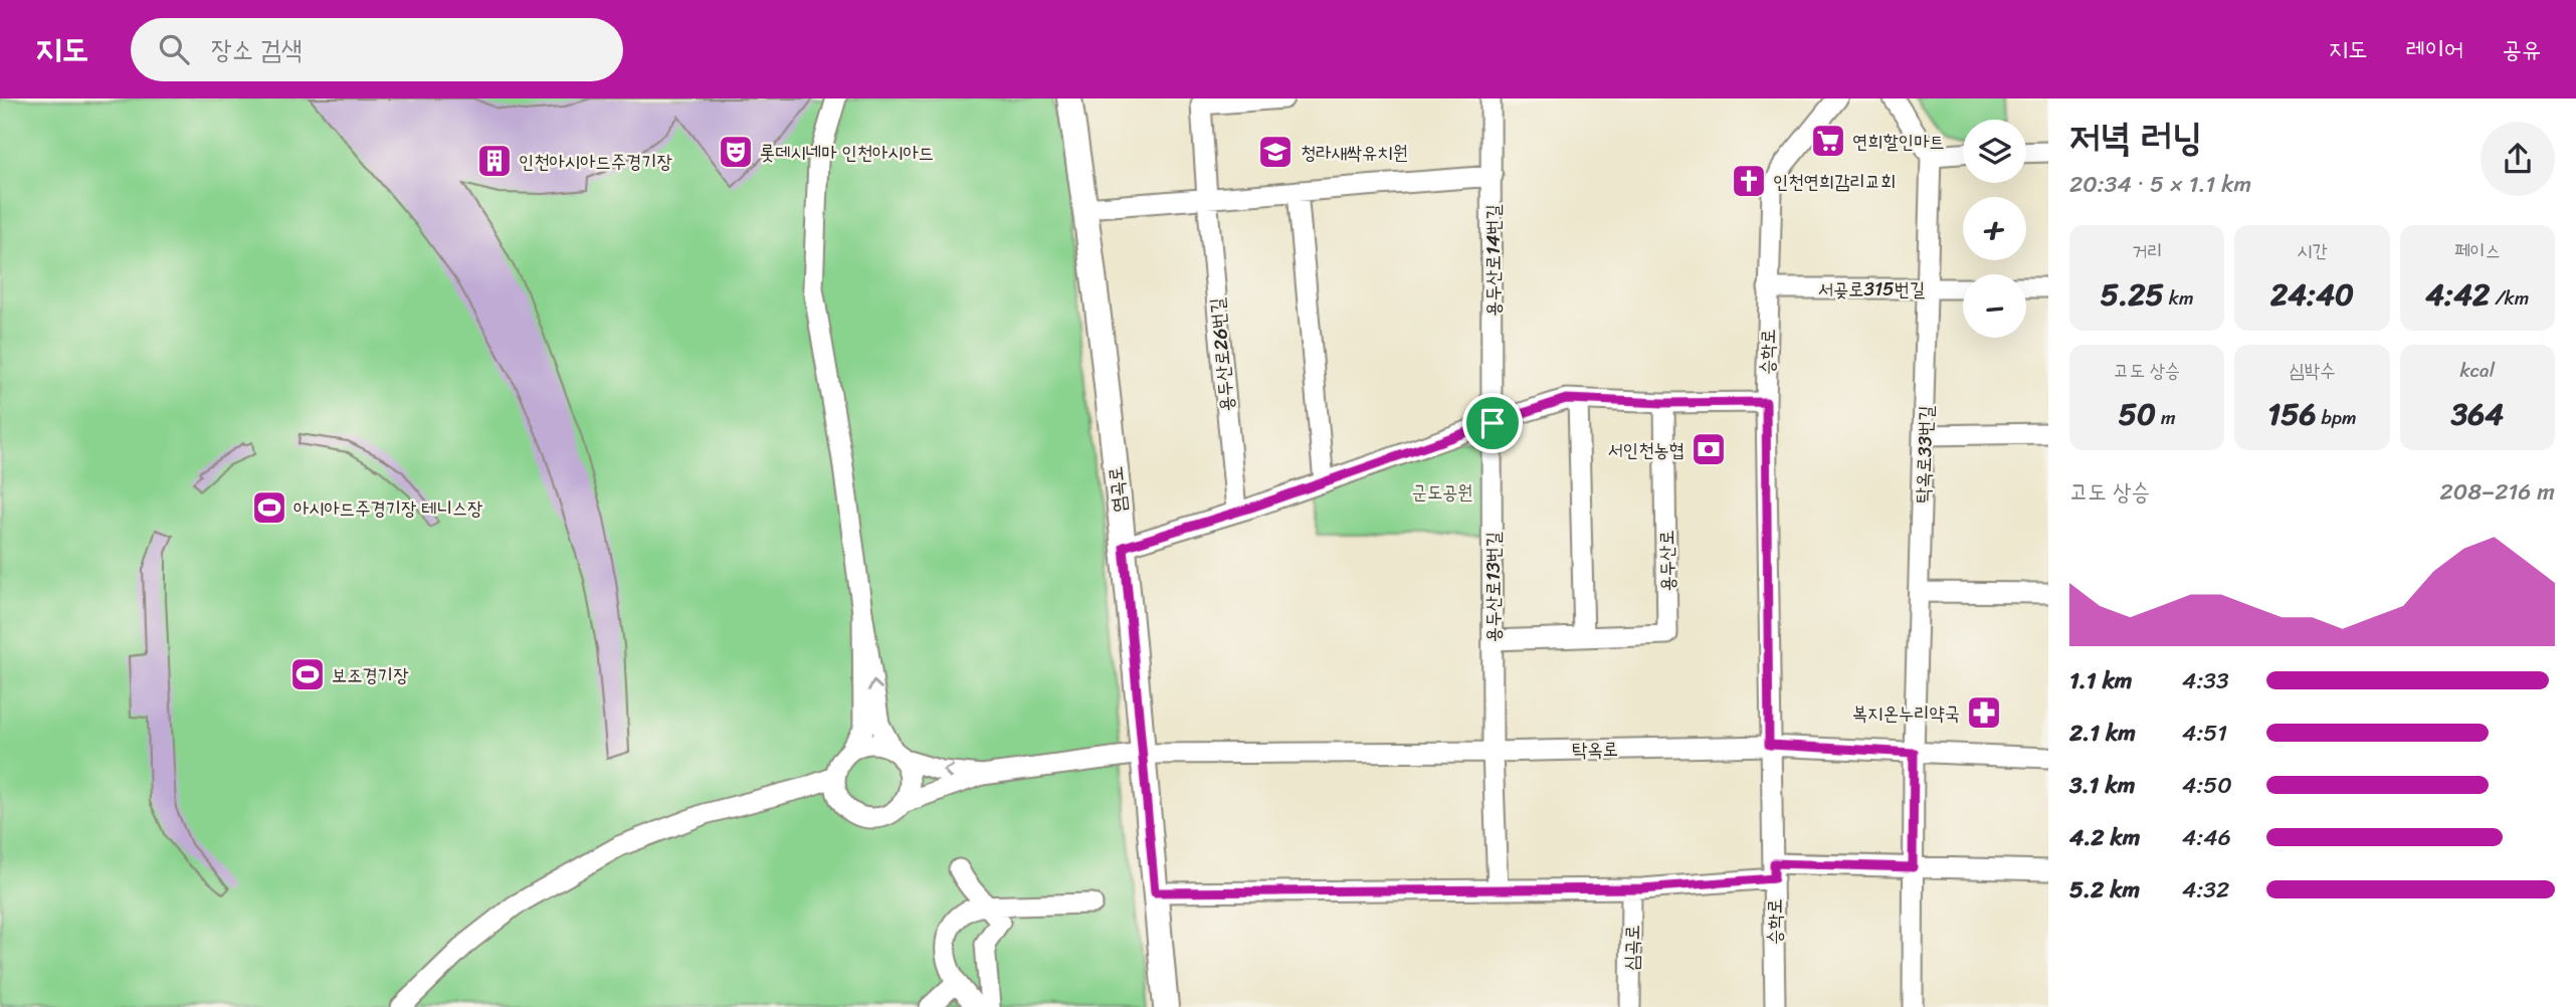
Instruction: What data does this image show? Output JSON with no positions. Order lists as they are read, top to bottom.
{
  "streets": {
    "main road": ["염곡로"],
    "street": [
      "용두산로14번길",
      "서곶로315번길",
      "승학로",
      "용두산로26번길",
      "탁옥로33번길",
      "용두산로",
      "용두산로13번길",
      "탁옥로",
      "심곡로"
    ]
  },
  "crossings": [
    ["용두산로14번길", "용두산로13번길"],
    ["서곶로315번길", "승학로"],
    ["서곶로315번길", "탁옥로33번길"],
    ["승학로", "탁옥로"],
    ["탁옥로33번길", "탁옥로"],
    ["염곡로", "탁옥로"],
    ["용두산로", "용두산로13번길"],
    ["용두산로13번길", "탁옥로"]
  ],
  "parks": ["군도공원"],
  "places": {
    "supermarket": ["연희할인마트"],
    "theatre": ["롯데시네마 인천아시아드"],
    "school or university": ["청라새싹유치원"],
    "building": ["인천아시아드주경기장"],
    "church": ["인천연희감리교회"],
    "bank": ["서인천농협"],
    "sports": ["아시아드주경기장 테니스장", "보조경기장"],
    "pharmacy": ["복지온누리약국"]
  },
  "page": {
    "header": "지도",
    "search": "장소 검색",
    "nav": ["지도", "레이어", "공유"],
    "heading": ["저녁 러닝", "20:34 · 5 × 1.1 km"],
    "map_buttons": ["+", "−"],
    "stats": [
      ["거리", "5.25 km"],
      ["시간", "24:40"],
      ["페이스", "4:42 /km"],
      ["고도 상승", "50 m"],
      ["심박수", "156 bpm"],
      ["kcal", "364"]
    ],
    "chart": ["고도 상승", "208–216 m"],
    "list": [
      {
        "name": "1.1 km",
        "note": "4:33"
      },
      {
        "name": "2.1 km",
        "note": "4:51"
      },
      {
        "name": "3.1 km",
        "note": "4:50"
      },
      {
        "name": "4.2 km",
        "note": "4:46"
      },
      {
        "name": "5.2 km",
        "note": "4:32"
      }
    ]
  }
}
